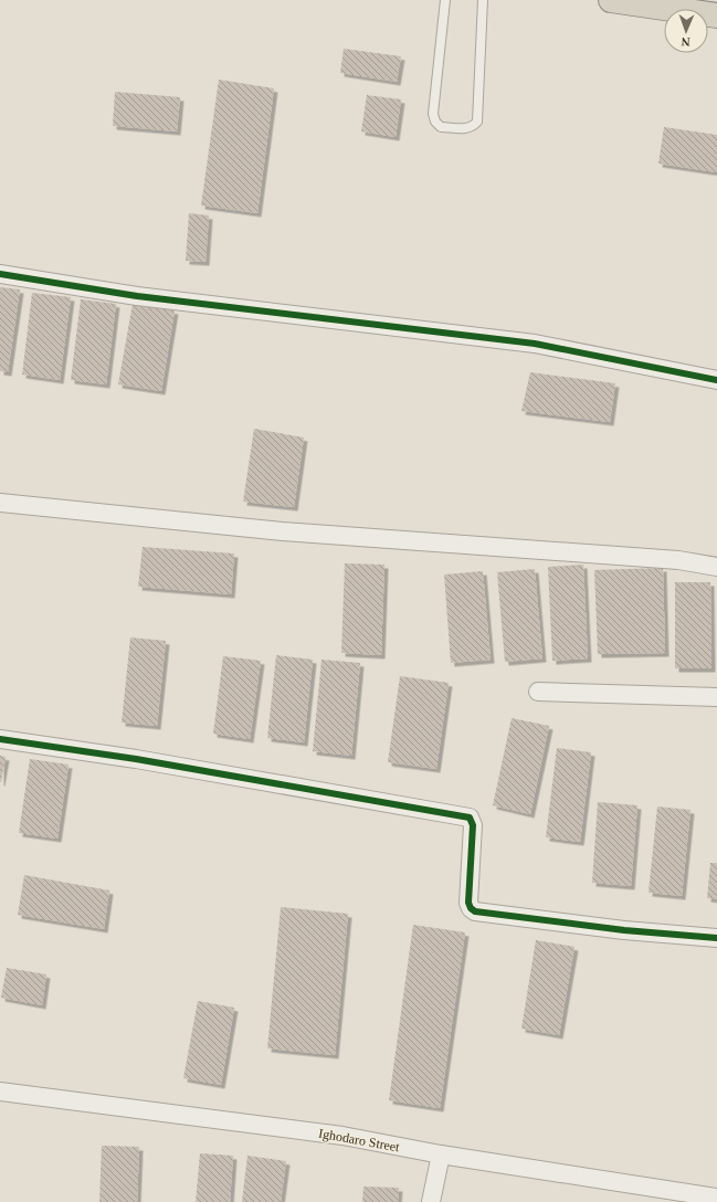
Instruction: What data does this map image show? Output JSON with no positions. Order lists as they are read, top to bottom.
{
  "streets": {
    "street": ["Ighodaro Street"]
  },
  "north": "bottom"
}
